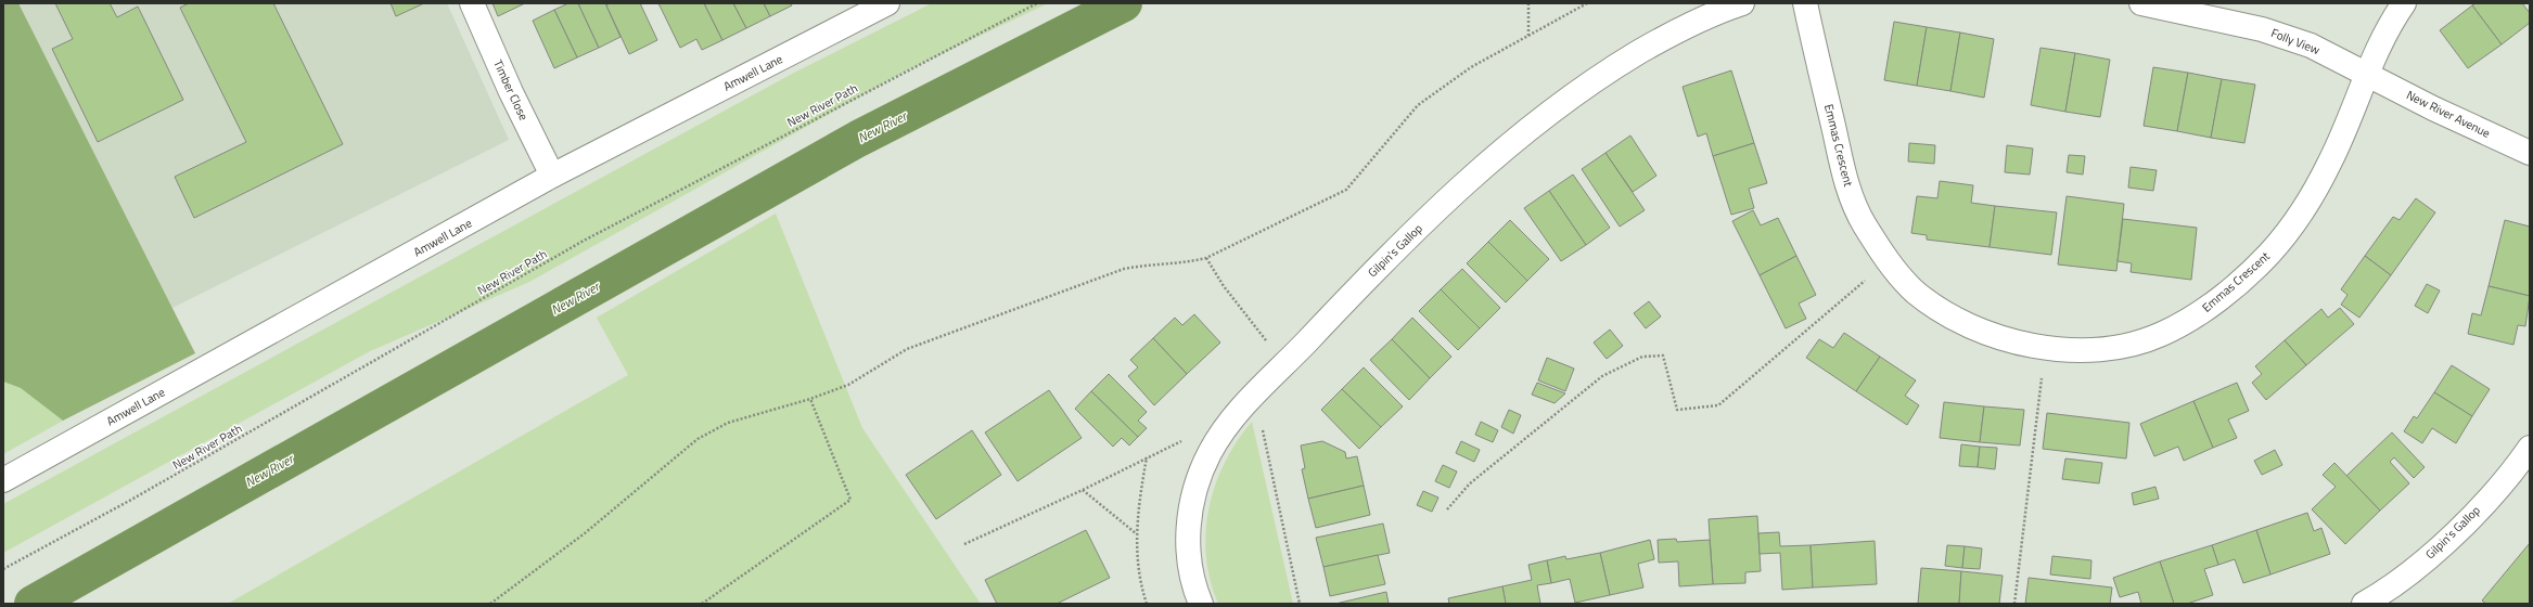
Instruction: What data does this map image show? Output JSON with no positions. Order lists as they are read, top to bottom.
{
  "streets": {
    "street": [
      "Folly View",
      "Amwell Lane",
      "Timber Close",
      "New River Avenue",
      "Emmas Crescent",
      "Gilpin's Gallop"
    ],
    "path": ["New River Path"]
  },
  "crossings": [
    ["Folly View", "New River Avenue"],
    ["Folly View", "Emmas Crescent"],
    ["Amwell Lane", "Timber Close"],
    ["New River Avenue", "Emmas Crescent"]
  ],
  "water": ["New River"]
}
